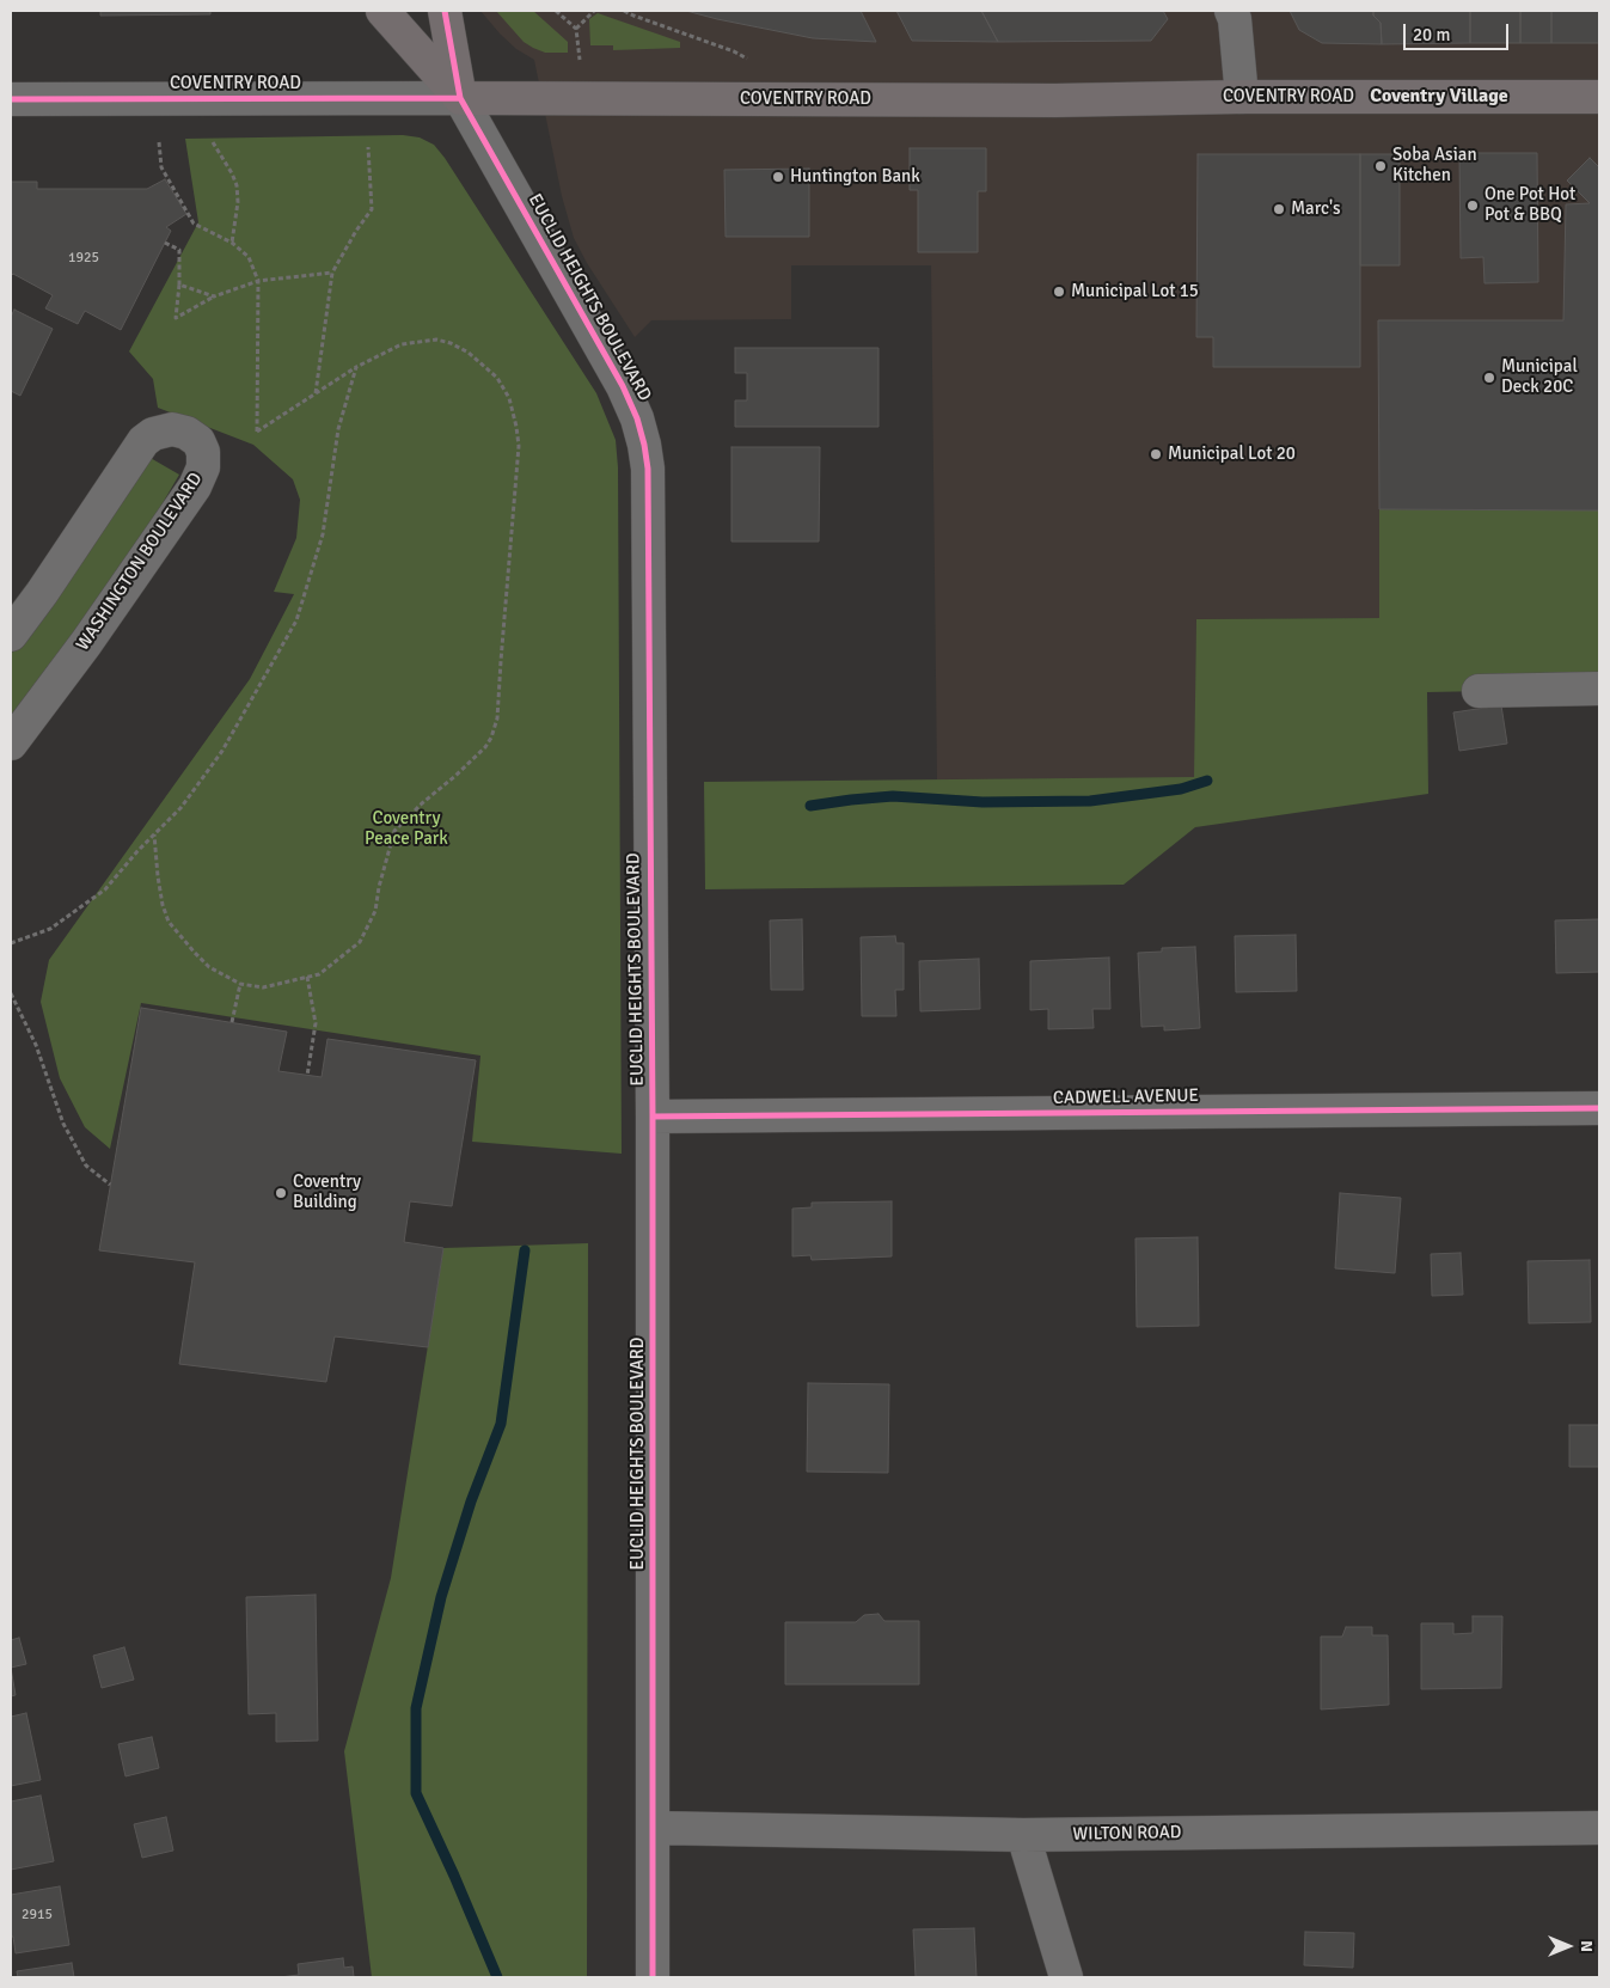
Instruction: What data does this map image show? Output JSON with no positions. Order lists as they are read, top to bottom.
{
  "streets": {
    "main road": ["COVENTRY ROAD", "EUCLID HEIGHTS BOULEVARD"],
    "street": ["WASHINGTON BOULEVARD", "CADWELL AVENUE", "WILTON ROAD"]
  },
  "crossings": [
    ["COVENTRY ROAD", "EUCLID HEIGHTS BOULEVARD"],
    ["EUCLID HEIGHTS BOULEVARD", "CADWELL AVENUE"],
    ["EUCLID HEIGHTS BOULEVARD", "WILTON ROAD"]
  ],
  "districts": ["Coventry Village"],
  "parks": ["Coventry Peace Park"],
  "places": [
    "Soba Asian Kitchen",
    "Huntington Bank",
    "One Pot Hot Pot & BBQ",
    "Marc's",
    "Municipal Lot 15",
    "Municipal Deck 20C",
    "Municipal Lot 20",
    "Coventry Building"
  ],
  "house_numbers": ["1925", "2915"],
  "scale_bar": "20 m",
  "north": "right"
}
